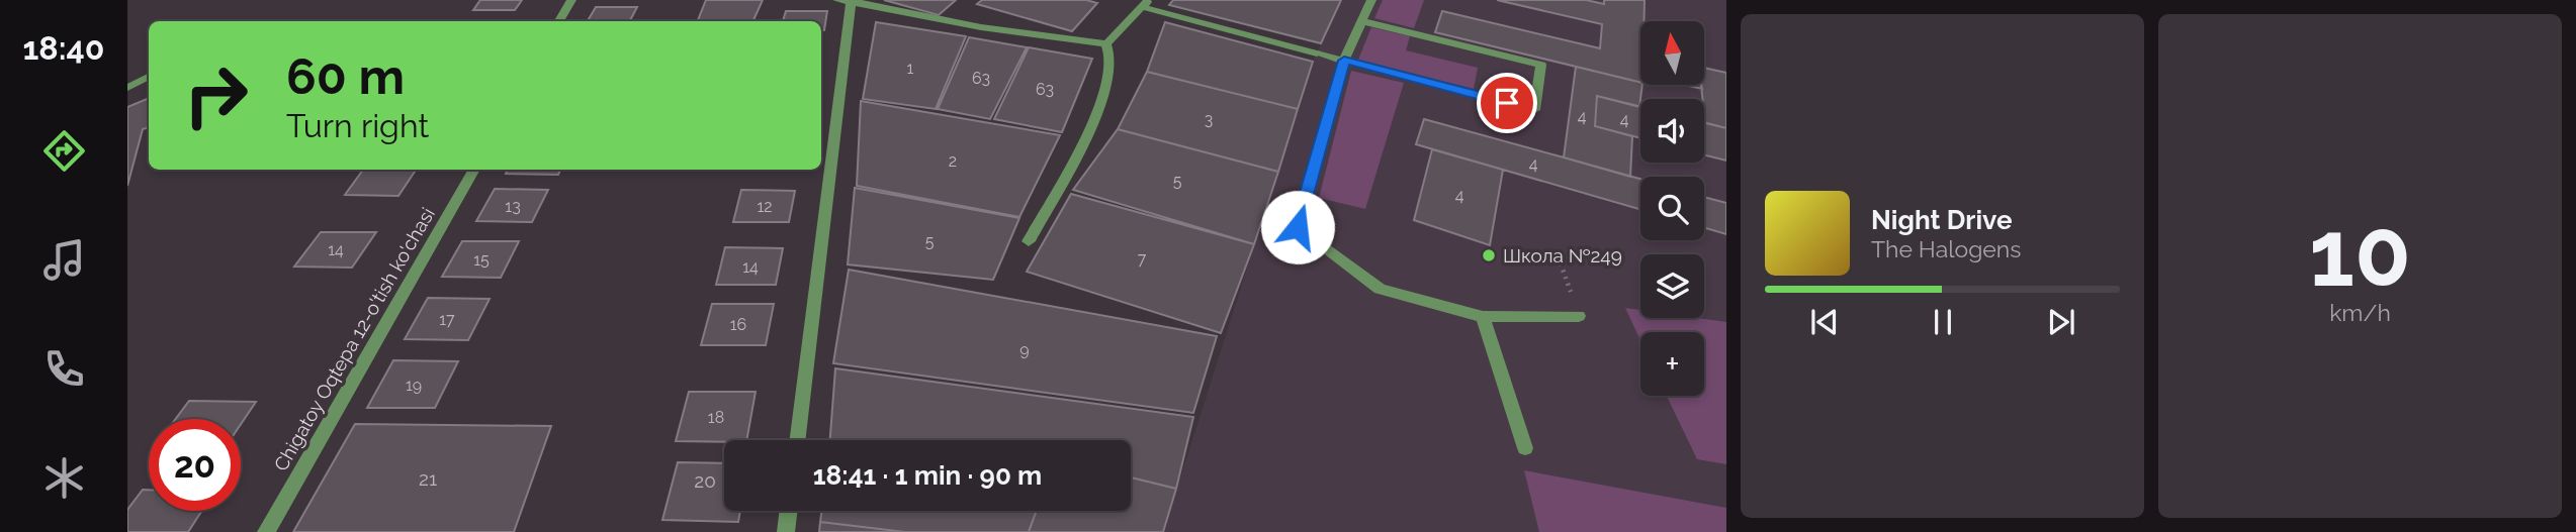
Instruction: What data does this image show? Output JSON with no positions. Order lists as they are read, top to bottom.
{
  "streets": {
    "street": ["Chigatoy Oqtepa 12-o'tish ko'chasi"]
  },
  "places": ["Школа №249"],
  "house_numbers": [
    "1",
    "63",
    "63",
    "4",
    "3",
    "4",
    "2",
    "4",
    "5",
    "4",
    "13",
    "12",
    "5",
    "14",
    "7",
    "15",
    "14",
    "17",
    "16",
    "9",
    "19",
    "18",
    "21",
    "20"
  ],
  "north": "top",
  "page": {
    "tabs": "18:40",
    "tile": ["10", "km/h"],
    "map_buttons": "+",
    "turn": ["60 m", "Turn right"],
    "song": ["Night Drive", "The Halogens"],
    "limit": "20",
    "trip": "18:41 · 1 min · 90 m"
  }
}
